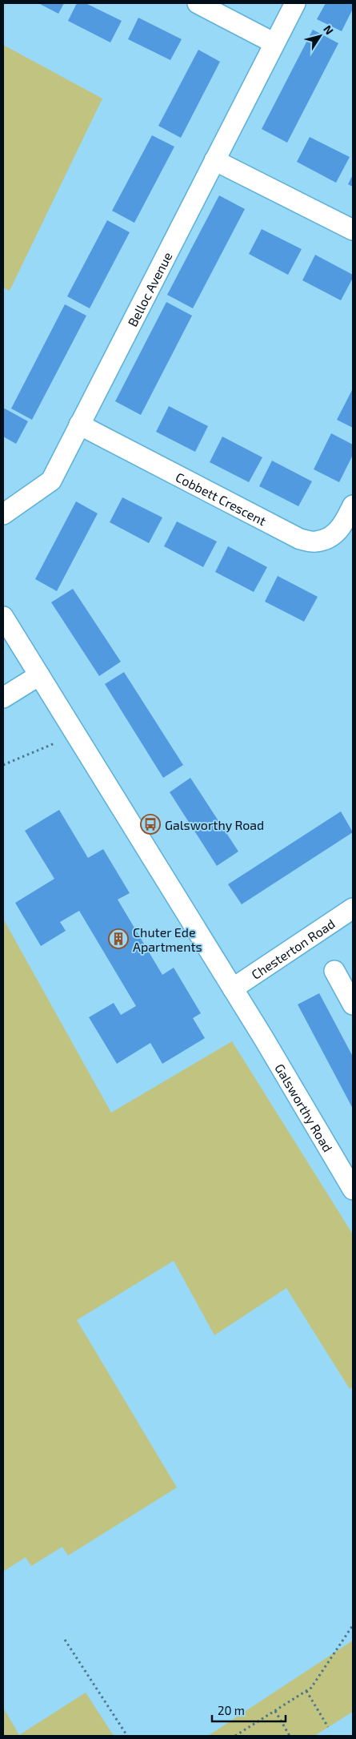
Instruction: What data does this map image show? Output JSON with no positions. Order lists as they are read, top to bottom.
{
  "streets": {
    "street": [
      "Belloc Avenue",
      "Cobbett Crescent",
      "Chesterton Road",
      "Galsworthy Road"
    ]
  },
  "crossings": [
    ["Belloc Avenue", "Cobbett Crescent"],
    ["Chesterton Road", "Galsworthy Road"]
  ],
  "places": {
    "bus stop": ["Galsworthy Road"],
    "building": ["Chuter Ede Apartments"]
  },
  "scale_bar": "20 m",
  "north": "top right"
}
